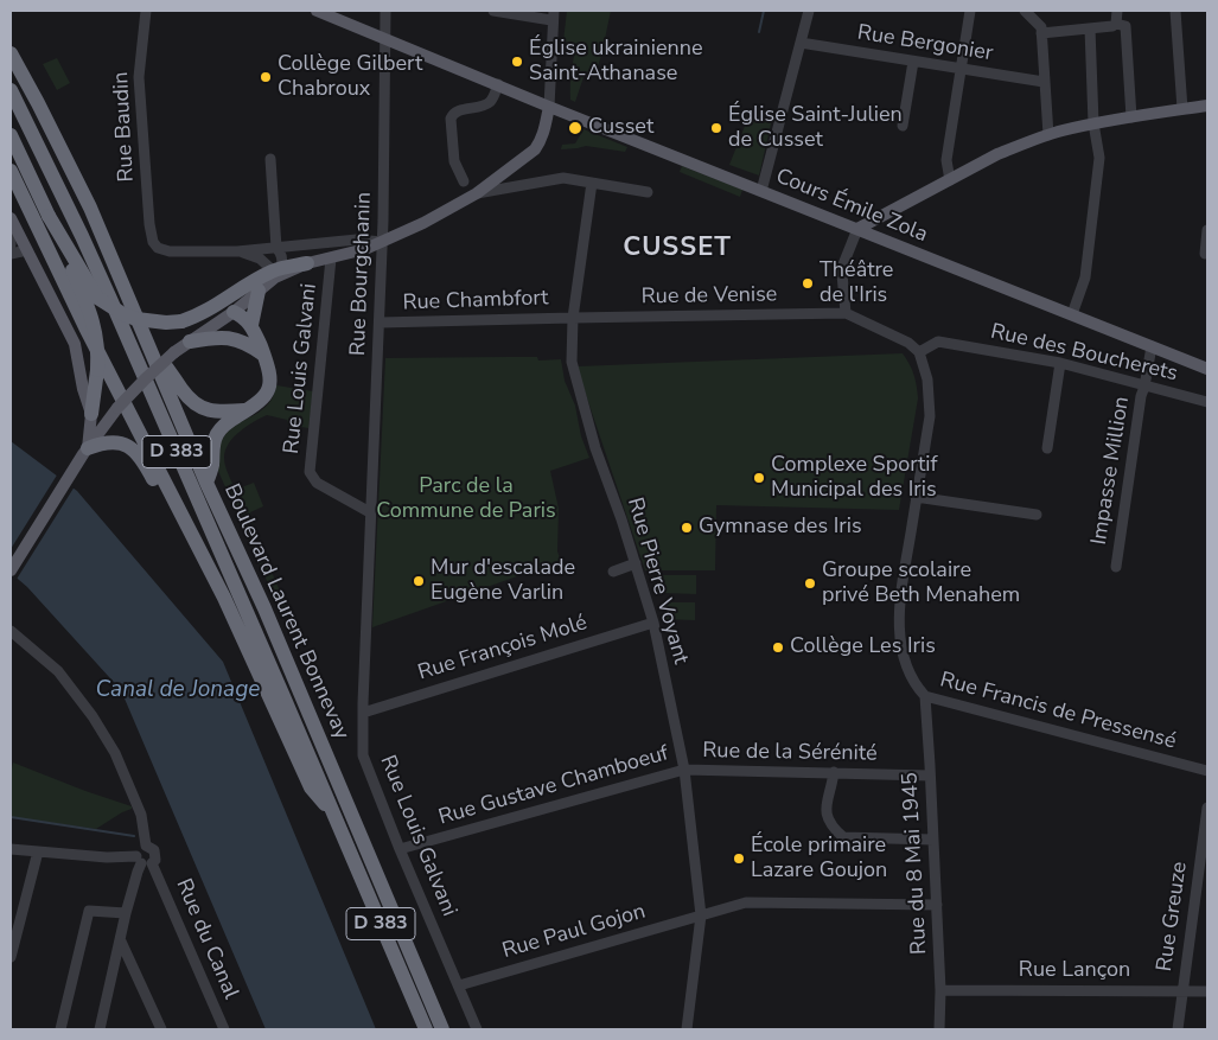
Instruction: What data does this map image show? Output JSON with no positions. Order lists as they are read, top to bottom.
{
  "streets": {
    "highway": ["D 383", "Boulevard Laurent Bonnevay"],
    "main road": ["Cours Émile Zola"],
    "street": [
      "Rue Bergonier",
      "Rue Baudin",
      "Rue Bourgchanin",
      "Rue de Venise",
      "Rue Chambfort",
      "Rue des Boucherets",
      "Rue Louis Galvani",
      "Impasse Million",
      "Rue Pierre Voyant",
      "Rue François Molé",
      "Rue Francis de Pressensé",
      "Rue de la Sérénité",
      "Rue Gustave Chamboeuf",
      "Rue du 8 Mai 1945",
      "Rue Greuze",
      "Rue Paul Gojon",
      "Rue du Canal",
      "Rue Lançon"
    ]
  },
  "crossings": [
    ["Cours Émile Zola", "Rue Bourgchanin"],
    ["Cours Émile Zola", "Impasse Million"],
    ["Rue Bourgchanin", "Rue Chambfort"],
    ["Rue Bourgchanin", "Rue Louis Galvani"],
    ["Rue de Venise", "Rue Chambfort"],
    ["Rue de Venise", "Rue Pierre Voyant"],
    ["Rue Chambfort", "Rue Pierre Voyant"],
    ["Rue des Boucherets", "Impasse Million"],
    ["Rue des Boucherets", "Rue Francis de Pressensé"],
    ["Rue Louis Galvani", "Rue François Molé"],
    ["Rue Louis Galvani", "Rue Gustave Chamboeuf"],
    ["Rue Louis Galvani", "Rue Paul Gojon"],
    ["Rue Pierre Voyant", "Rue François Molé"],
    ["Rue Pierre Voyant", "Rue de la Sérénité"],
    ["Rue Pierre Voyant", "Rue Gustave Chamboeuf"],
    ["Rue Pierre Voyant", "Rue Paul Gojon"],
    ["Rue Francis de Pressensé", "Rue du 8 Mai 1945"],
    ["Rue de la Sérénité", "Rue Gustave Chamboeuf"],
    ["Rue de la Sérénité", "Rue du 8 Mai 1945"],
    ["Rue du 8 Mai 1945", "Rue Paul Gojon"],
    ["Rue du 8 Mai 1945", "Rue Lançon"],
    ["Rue Greuze", "Rue Lançon"]
  ],
  "districts": ["CUSSET"],
  "water": ["Canal de Jonage"],
  "parks": ["Parc de la Commune de Paris"],
  "places": [
    "Église ukrainienne Saint-Athanase",
    "Collège Gilbert Chabroux",
    "Cusset",
    "Église Saint-Julien de Cusset",
    "Théâtre de l'Iris",
    "Complexe Sportif Municipal des Iris",
    "Gymnase des Iris",
    "Mur d'escalade Eugène Varlin",
    "Groupe scolaire privé Beth Menahem",
    "Collège Les Iris",
    "École primaire Lazare Goujon"
  ]
}
